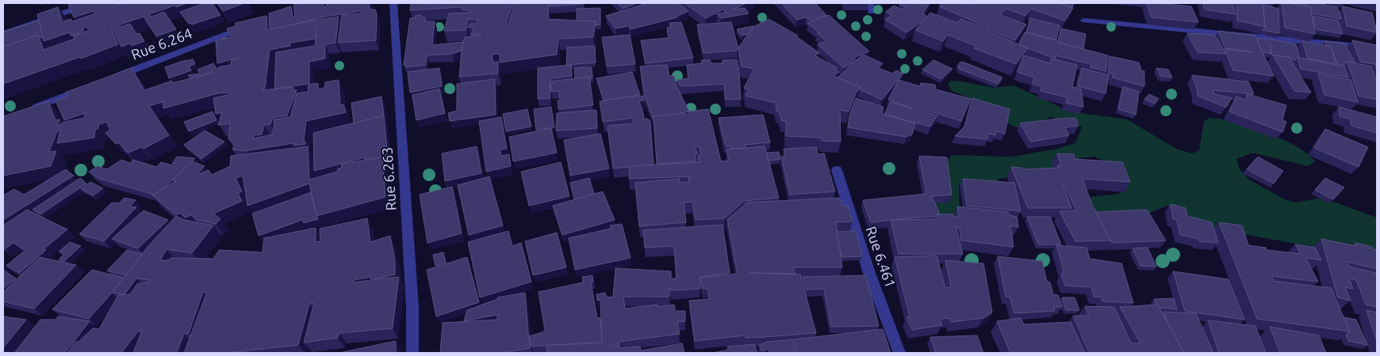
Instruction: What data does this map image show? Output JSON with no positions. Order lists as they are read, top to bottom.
{
  "streets": {
    "street": ["Rue 6.264", "Rue 6.263", "Rue 6.461"]
  }
}
